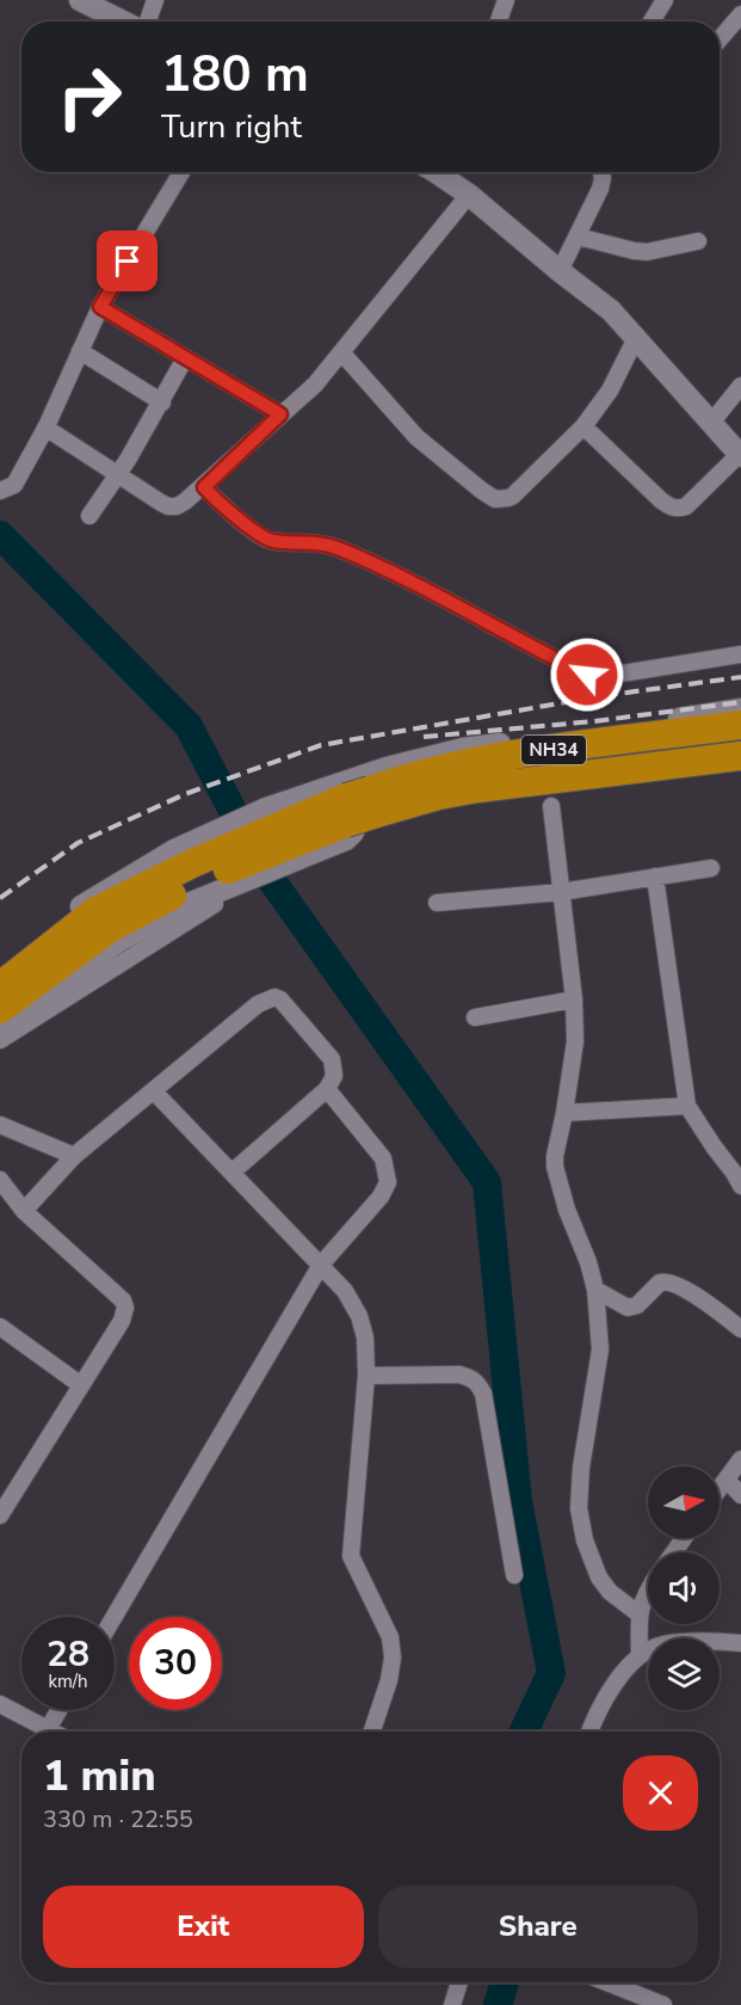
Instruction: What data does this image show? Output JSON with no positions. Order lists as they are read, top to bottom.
{
  "streets": {
    "highway": ["NH34"]
  },
  "north": "right",
  "page": {
    "turn": ["180 m", "Turn right"],
    "speed": "28 km/h",
    "limit": "30",
    "heading": ["1 min", "330 m · 22:55"],
    "buttons": ["Exit", "Share"]
  }
}
